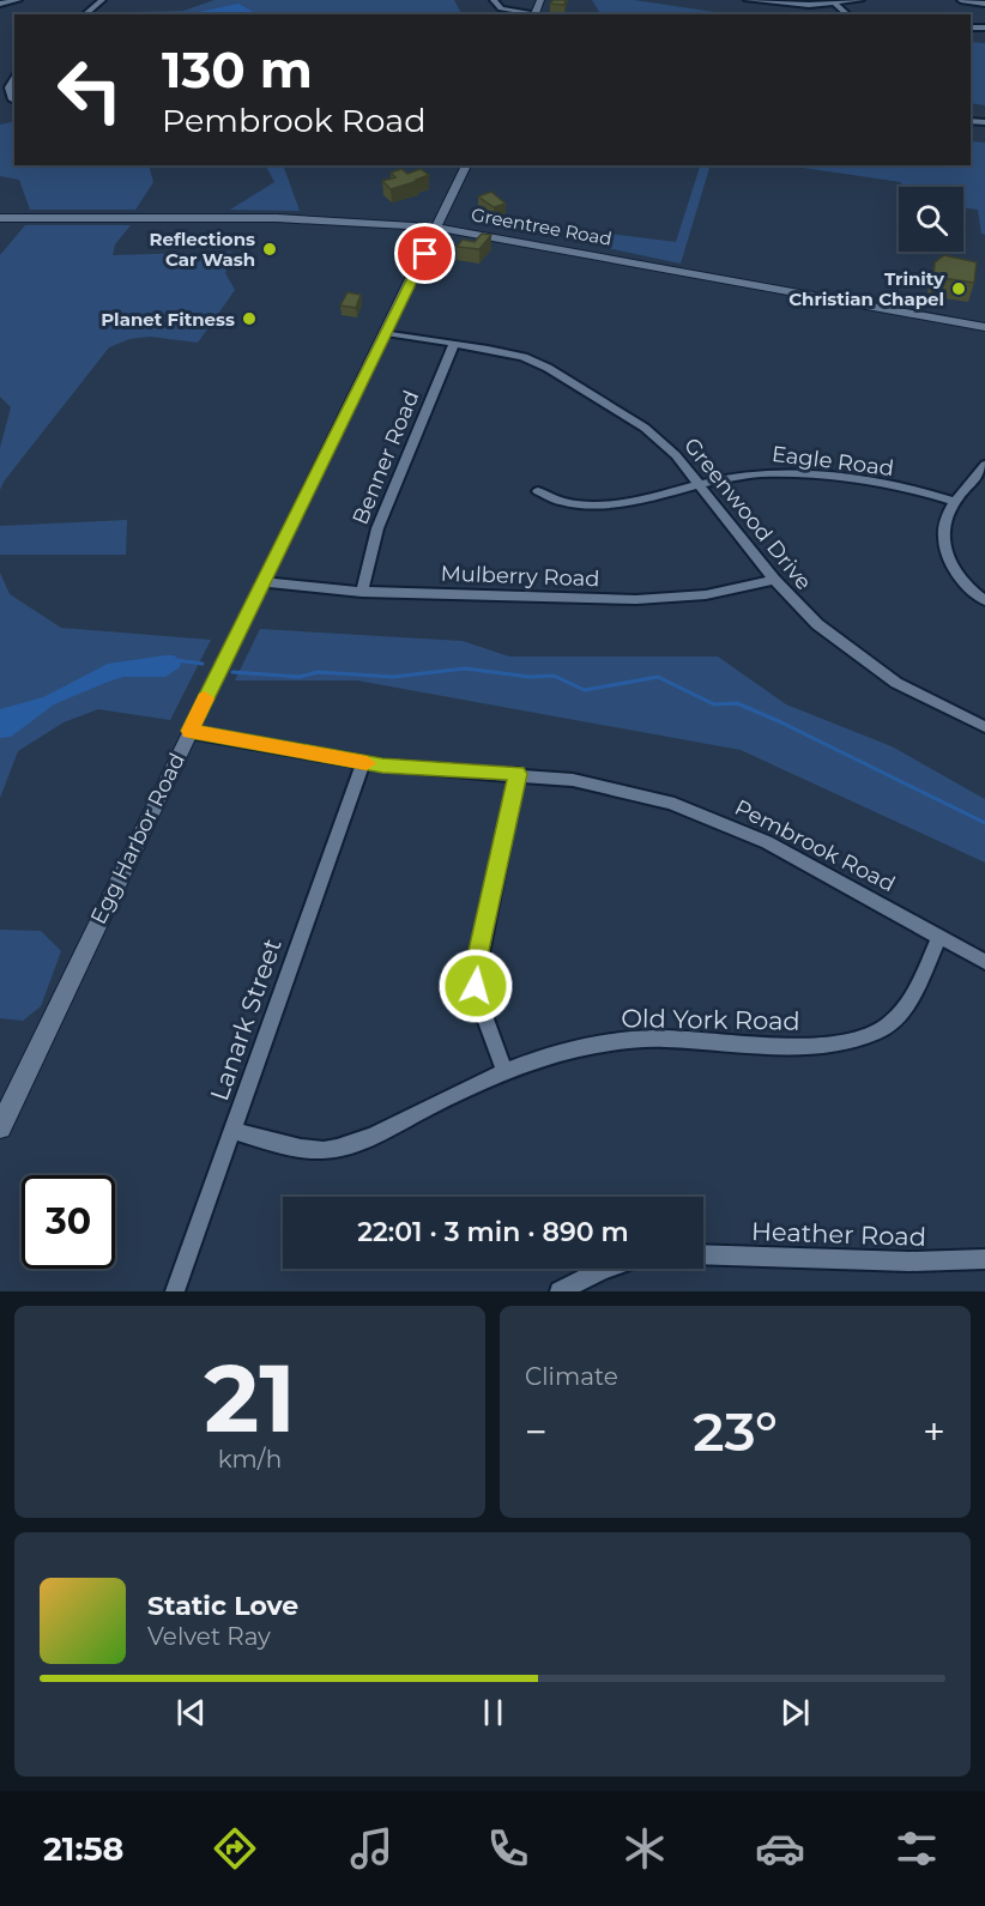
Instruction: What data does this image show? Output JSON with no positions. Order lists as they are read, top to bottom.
{
  "streets": {
    "main road": ["Greentree Road", "Egg Harbor Road"],
    "street": [
      "Benner Road",
      "Eagle Road",
      "Greenwood Drive",
      "Mulberry Road",
      "Pembrook Road",
      "Lanark Street",
      "Old York Road",
      "Heather Road"
    ]
  },
  "crossings": [
    ["Greentree Road", "Egg Harbor Road"],
    ["Benner Road", "Greenwood Drive"],
    ["Benner Road", "Mulberry Road"],
    ["Eagle Road", "Greenwood Drive"],
    ["Greenwood Drive", "Mulberry Road"],
    ["Greenwood Drive", "Egg Harbor Road"],
    ["Mulberry Road", "Egg Harbor Road"],
    ["Egg Harbor Road", "Pembrook Road"],
    ["Pembrook Road", "Lanark Street"],
    ["Pembrook Road", "Old York Road"],
    ["Lanark Street", "Old York Road"]
  ],
  "places": ["Reflections Car Wash", "Trinity Christian Chapel", "Planet Fitness"],
  "page": {
    "turn": ["130 m", "Pembrook Road"],
    "limit": "30",
    "trip": "22:01 · 3 min · 890 m",
    "tile": [
      ["21", "km/h"],
      "Climate"
    ],
    "heat": ["−", "23°", "+"],
    "song": ["Static Love", "Velvet Ray"],
    "tabs": "21:58"
  }
}
